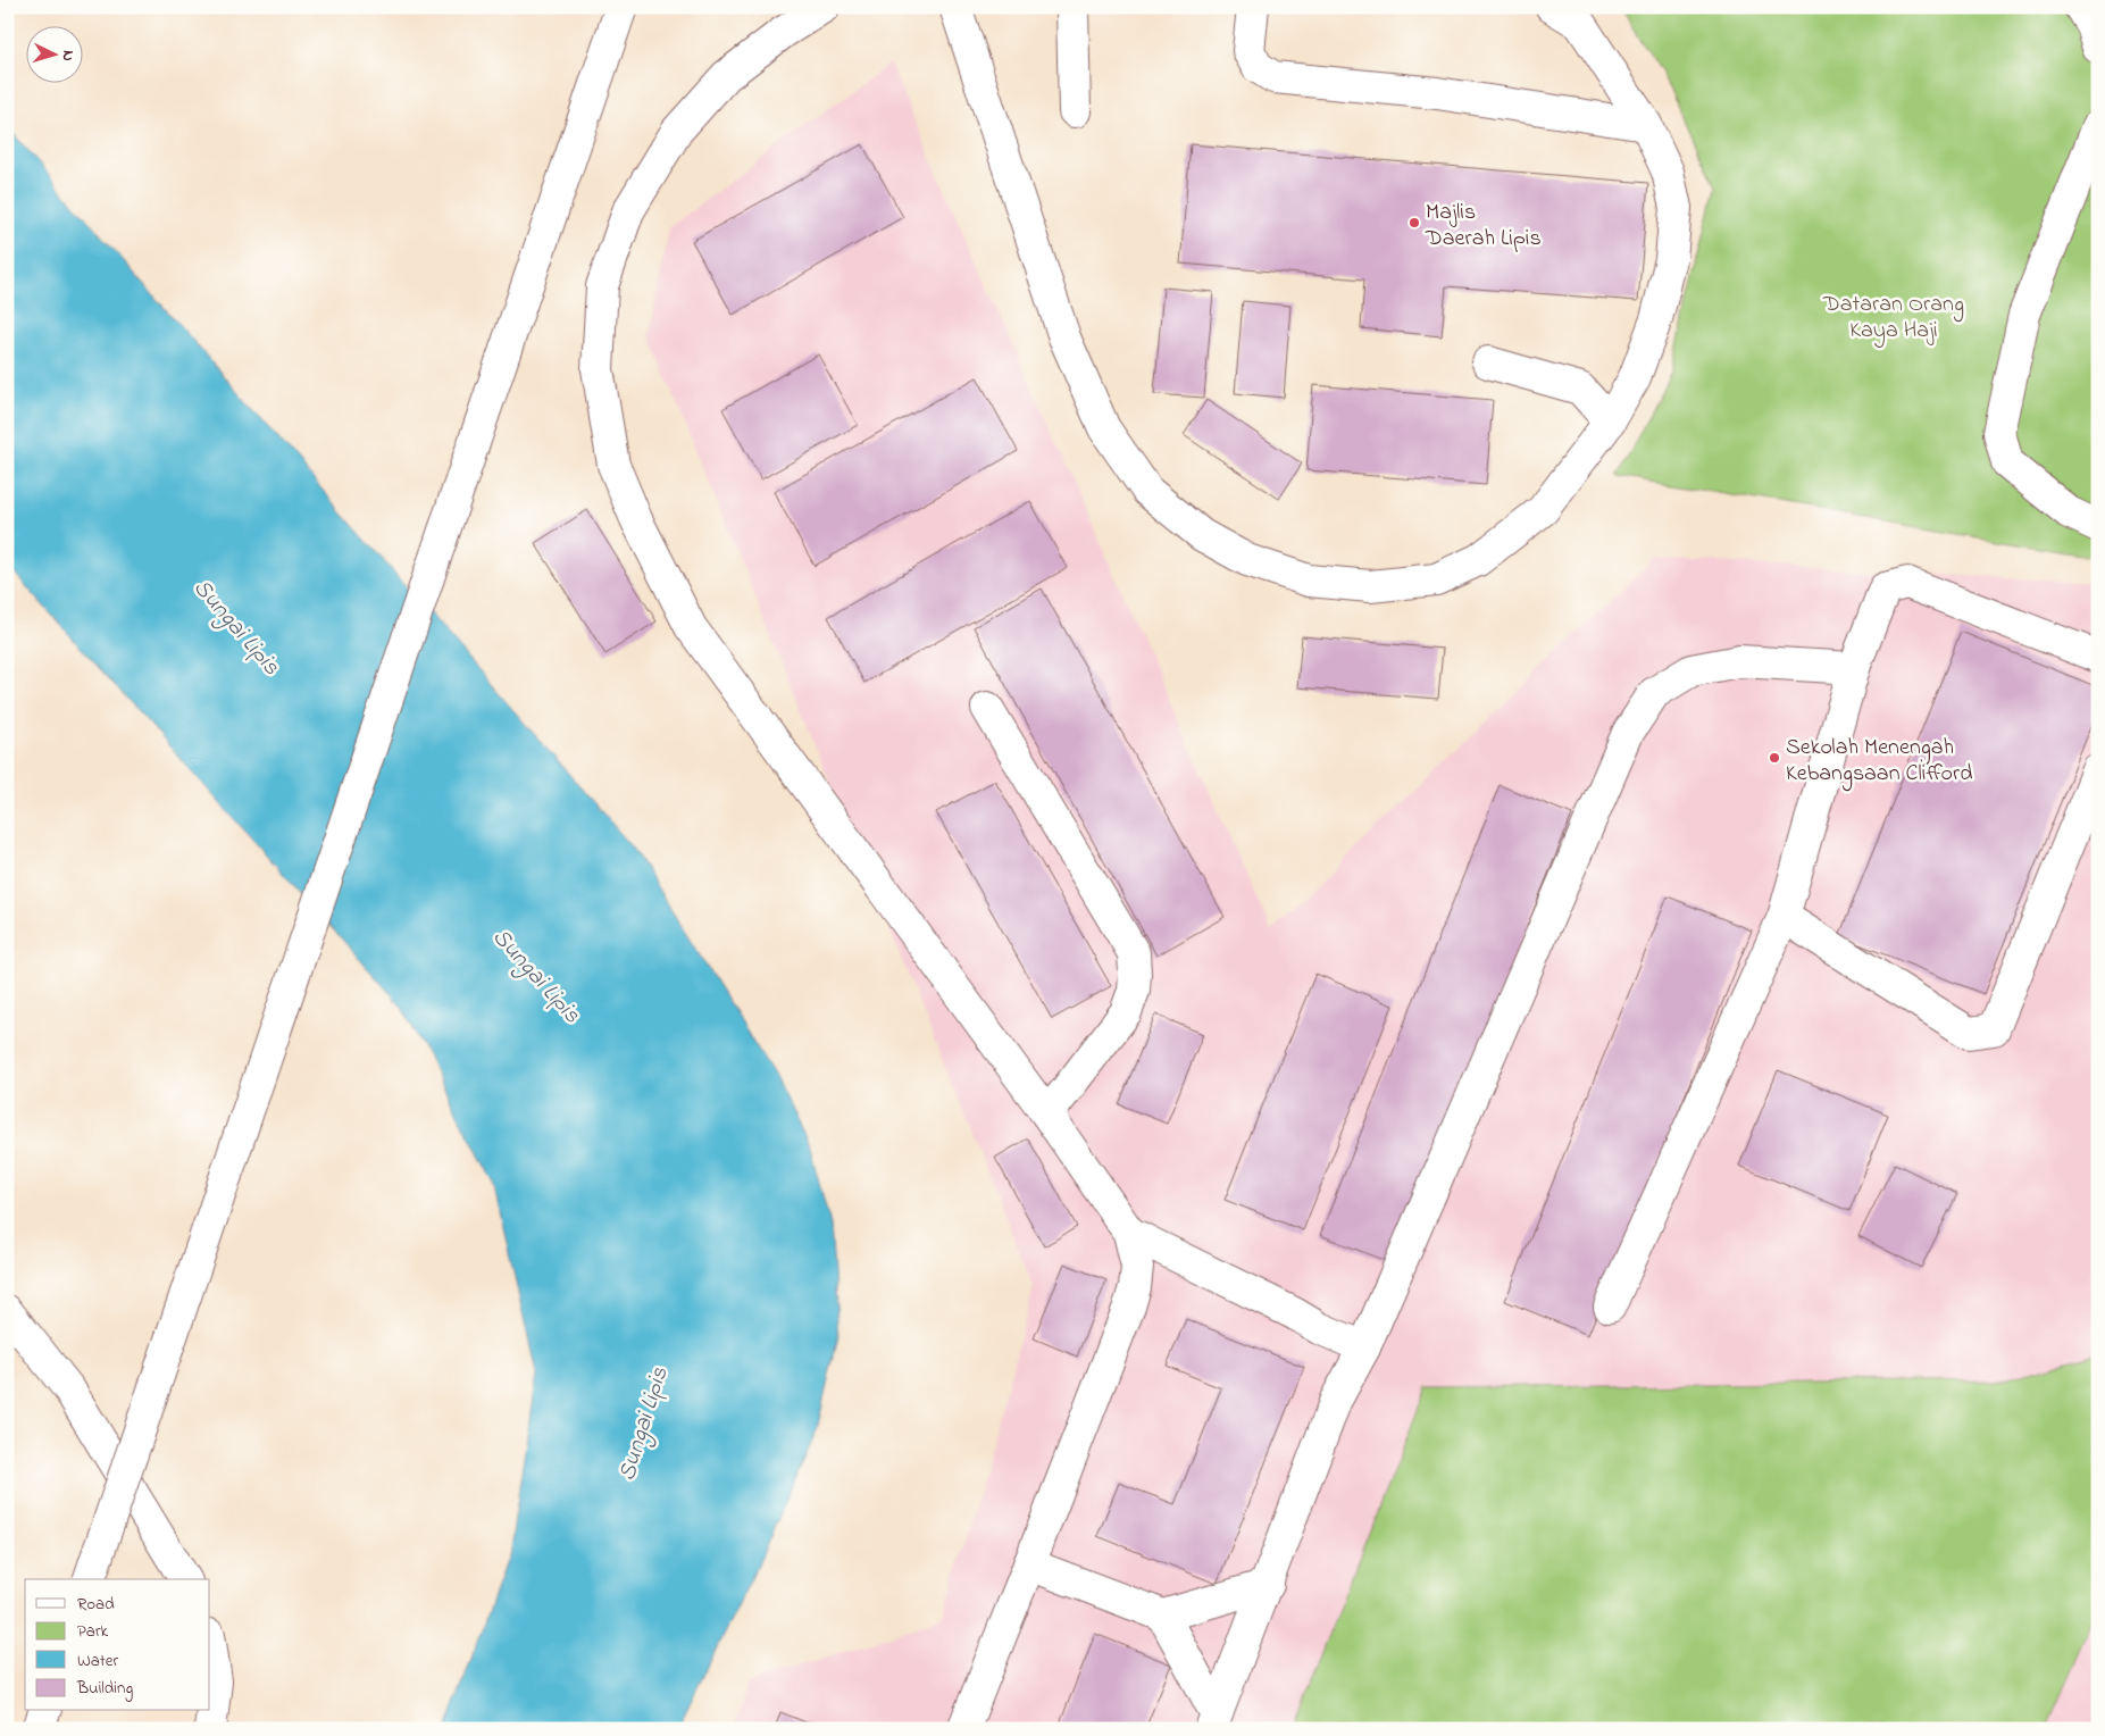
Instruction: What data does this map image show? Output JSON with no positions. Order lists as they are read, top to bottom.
{
  "water": ["Sungai Lipis"],
  "parks": ["Dataran Orang Kaya Haji"],
  "places": ["Majlis Daerah Lipis", "Sekolah Menengah Kebangsaan Clifford"],
  "legend": [
    "Road",
    "Park",
    "Water",
    "Building"
  ],
  "north": "right"
}
